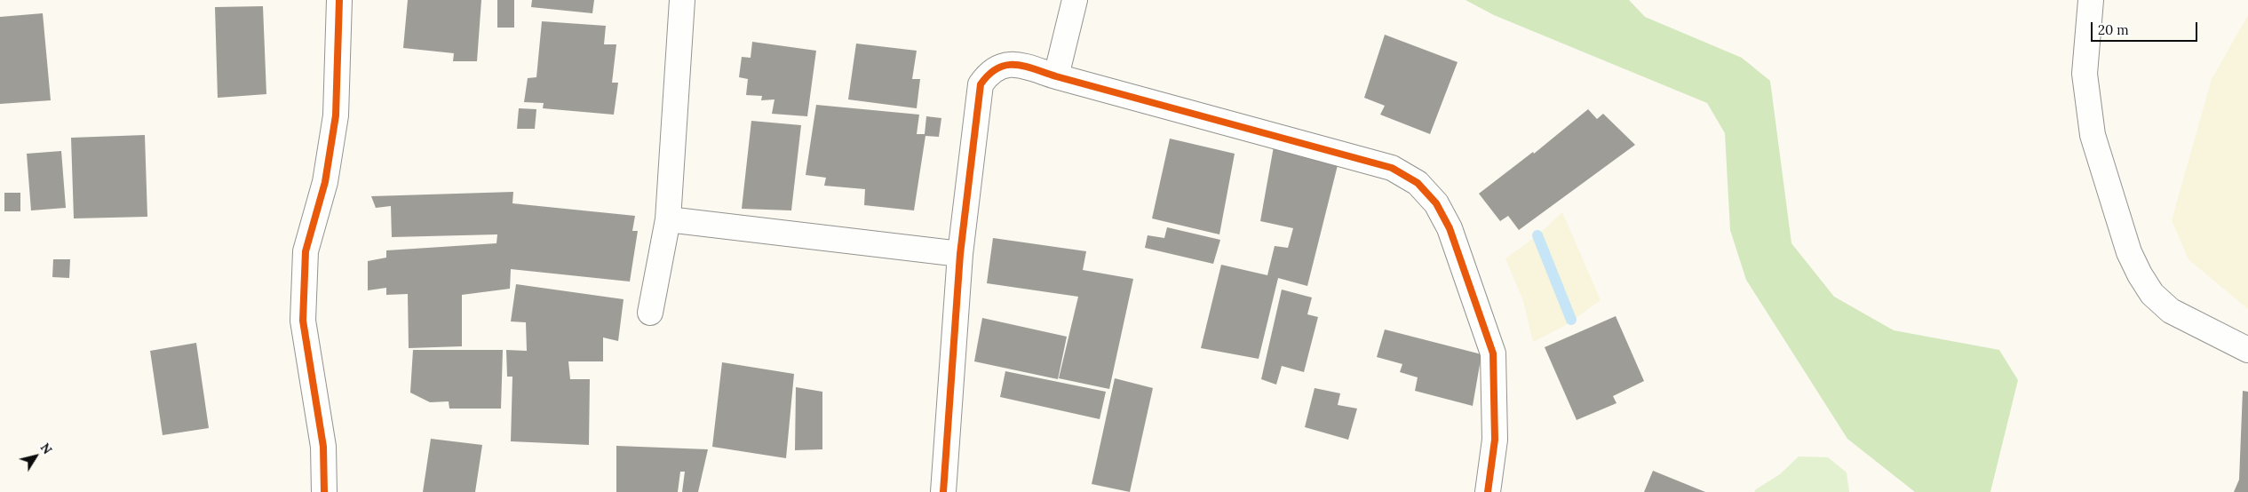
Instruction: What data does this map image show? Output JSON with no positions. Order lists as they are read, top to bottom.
{
  "scale_bar": "20 m",
  "north": "top right"
}
